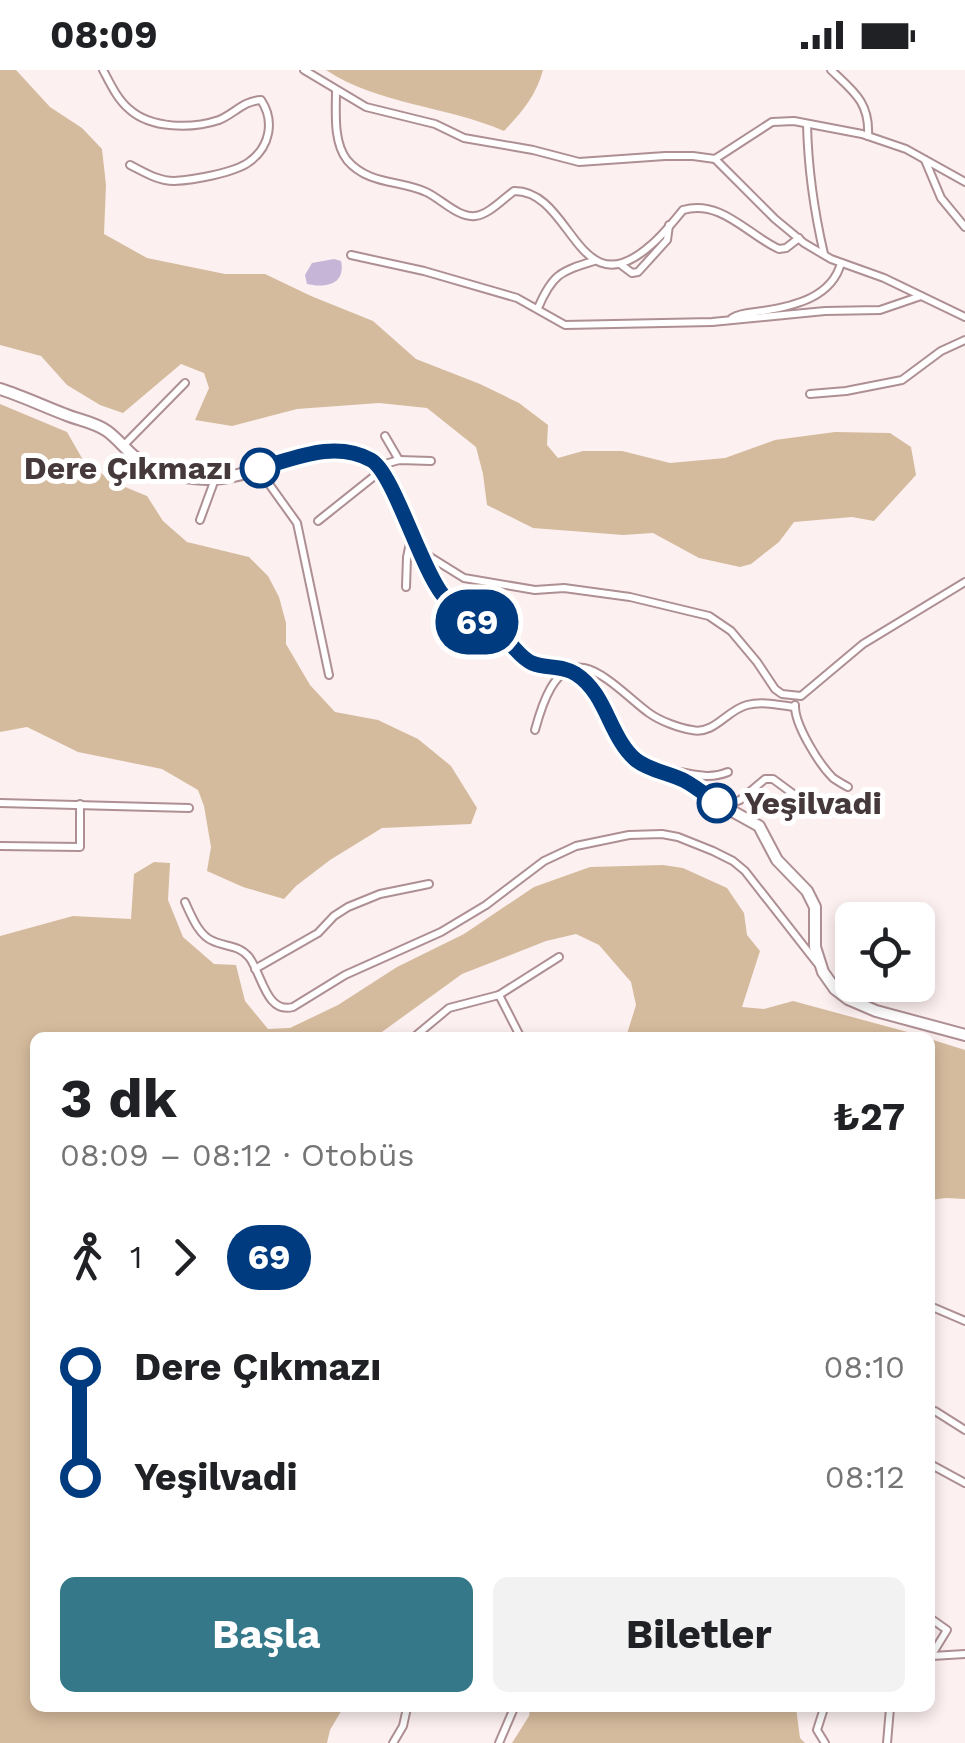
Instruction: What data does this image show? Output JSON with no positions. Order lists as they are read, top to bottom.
{
  "places": ["Dere Çıkmazı", "Yeşilvadi"],
  "lines": ["bus line 69"],
  "page": {
    "status": "08:09",
    "on_map": "69",
    "heading": ["3 dk", "08:09 – 08:12 · Otobüs", "₺27"],
    "legs": ["1", "69"],
    "list": [
      {
        "name": "Dere Çıkmazı",
        "value": "08:10"
      },
      {
        "name": "Yeşilvadi",
        "value": "08:12"
      }
    ],
    "buttons": ["Başla", "Biletler"]
  }
}
